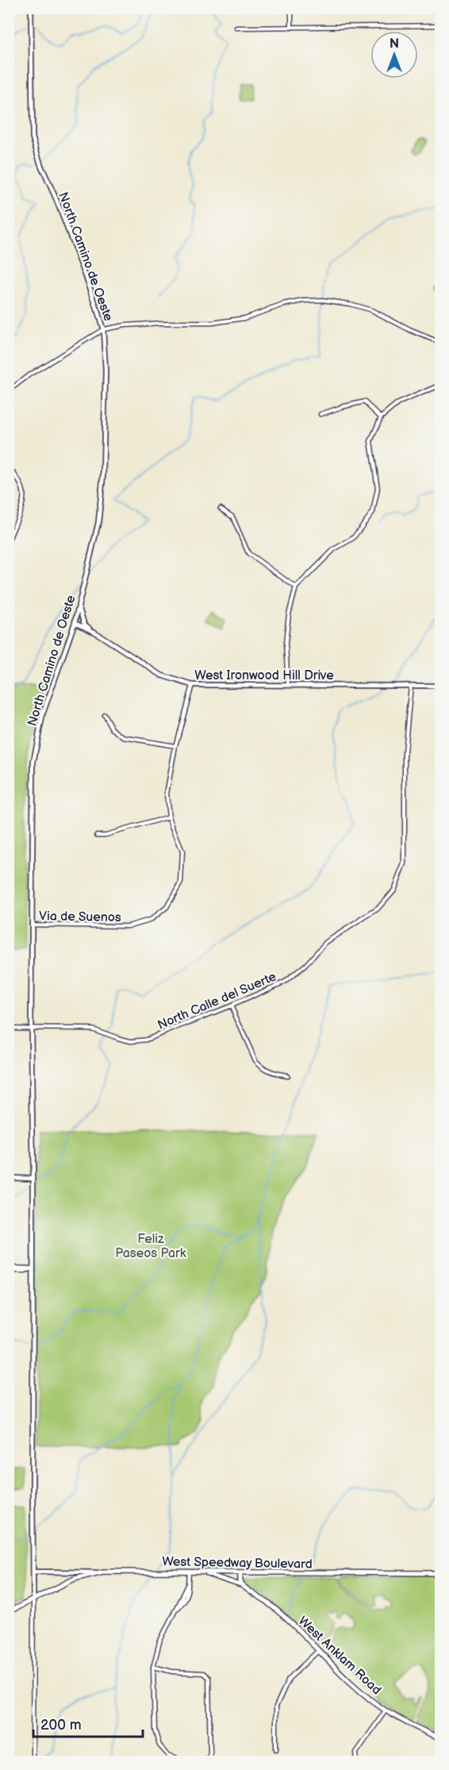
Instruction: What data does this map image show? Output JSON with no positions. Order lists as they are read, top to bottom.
{
  "streets": {
    "main road": ["West Speedway Boulevard", "West Anklam Road"],
    "street": [
      "North Camino de Oeste",
      "West Ironwood Hill Drive",
      "Via de Suenos",
      "North Calle del Suerte"
    ]
  },
  "crossings": [
    ["North Camino de Oeste", "West Ironwood Hill Drive"],
    ["North Camino de Oeste", "Via de Suenos"],
    ["North Camino de Oeste", "North Calle del Suerte"],
    ["North Camino de Oeste", "West Speedway Boulevard"],
    ["West Ironwood Hill Drive", "Via de Suenos"],
    ["West Ironwood Hill Drive", "North Calle del Suerte"],
    ["West Speedway Boulevard", "West Anklam Road"]
  ],
  "parks": ["Feliz Paseos Park"],
  "scale_bar": "200 m",
  "north": "top"
}
